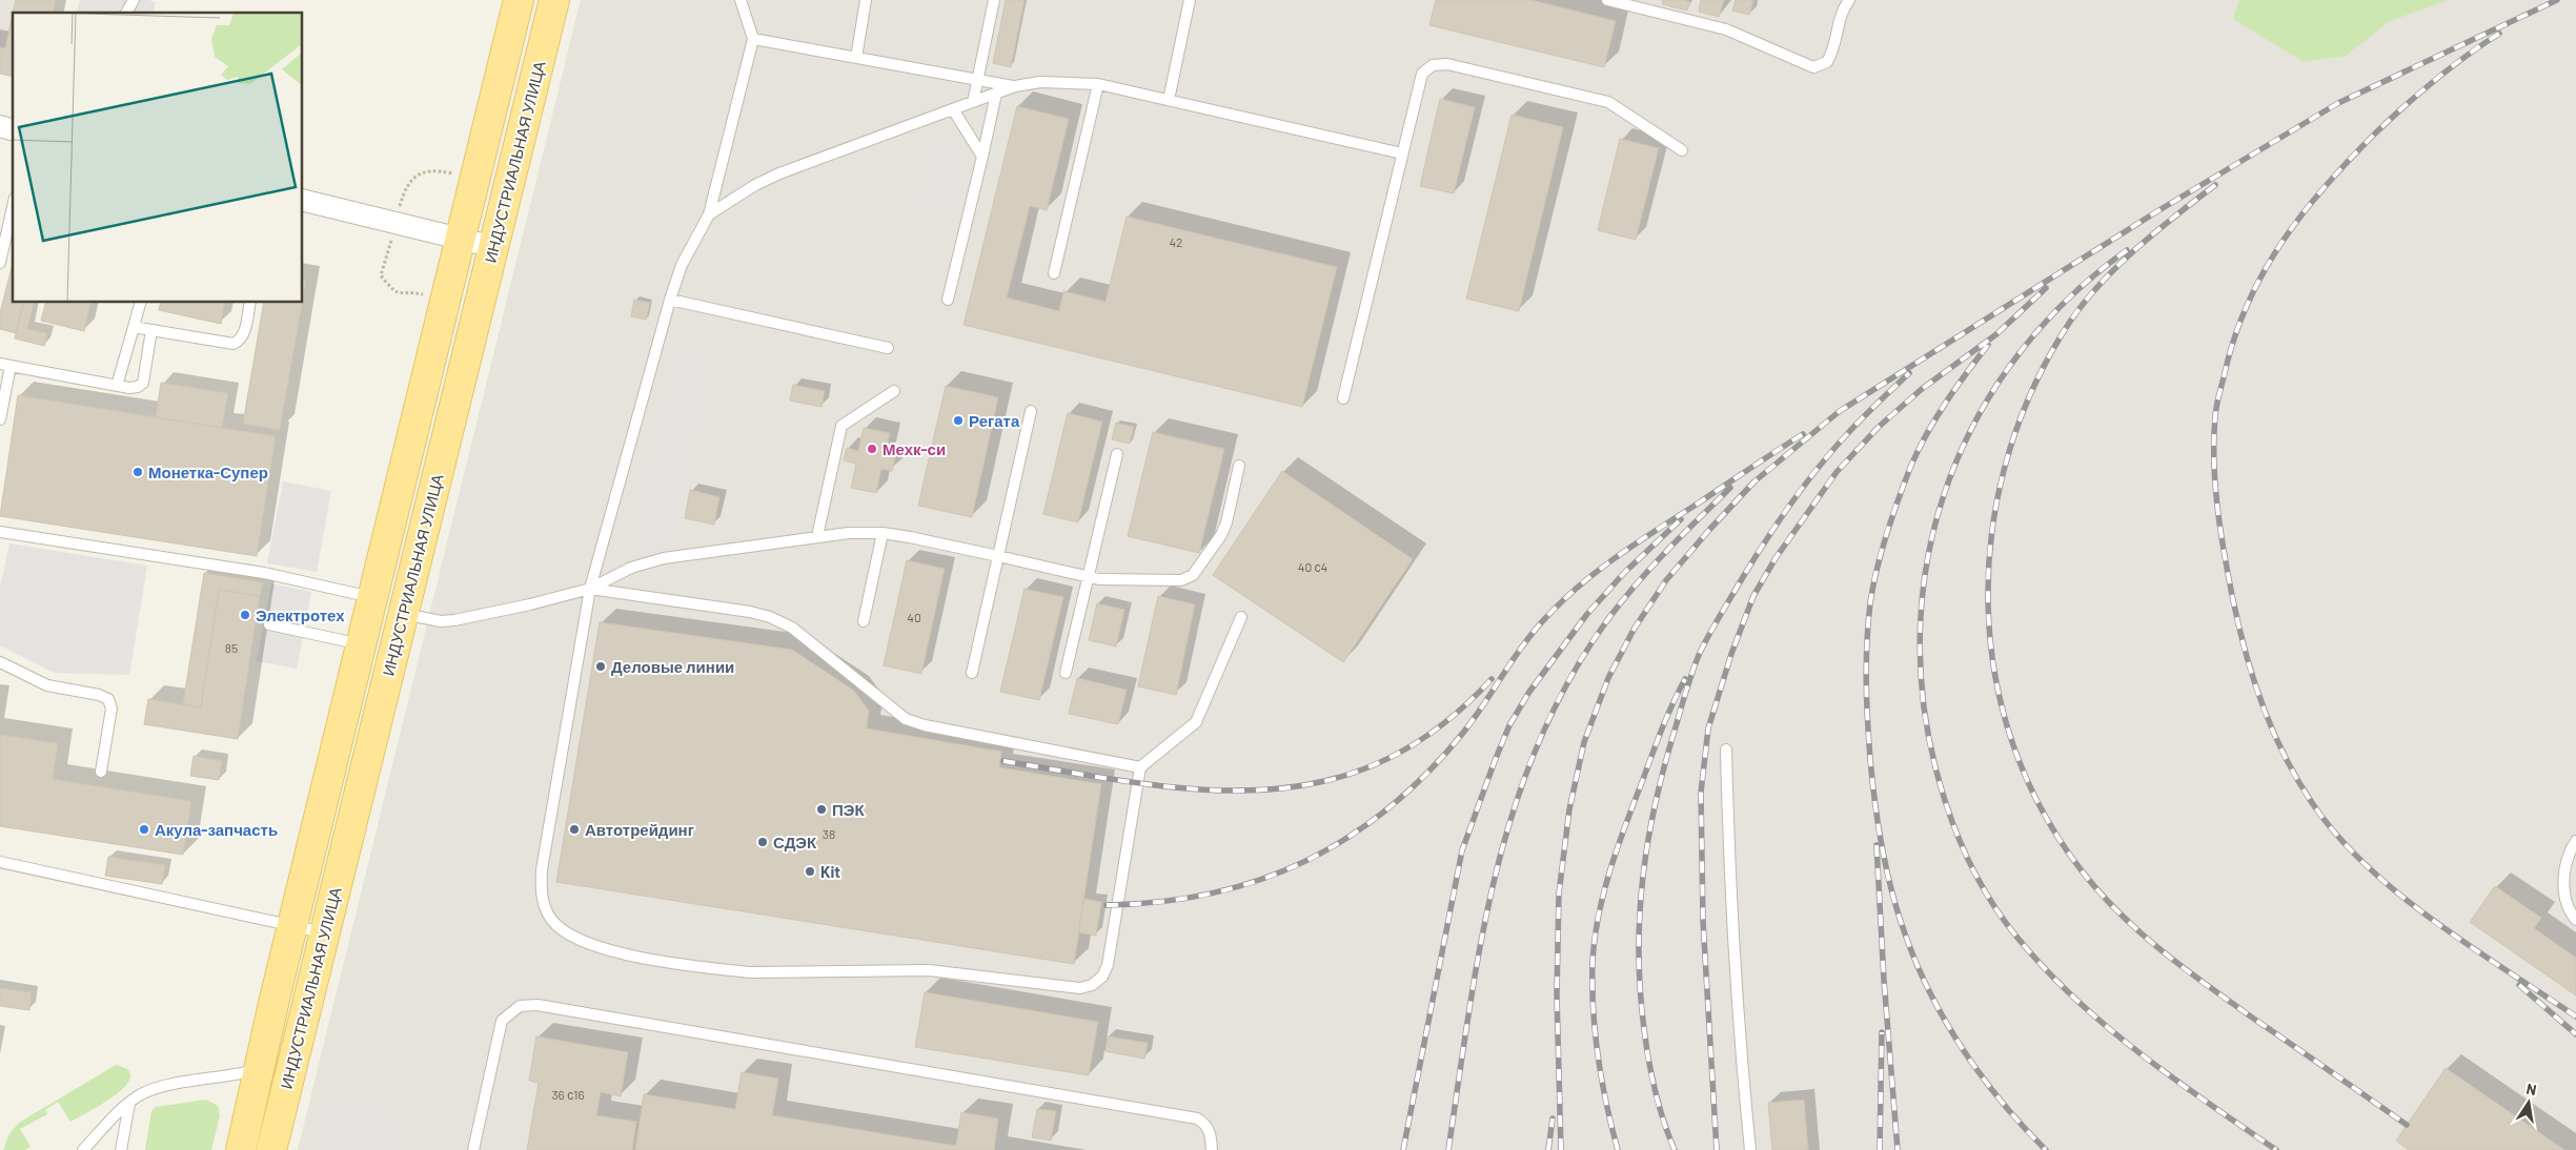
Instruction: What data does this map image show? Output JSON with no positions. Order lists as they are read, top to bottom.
{
  "streets": {
    "main road": ["ИНДУСТРИАЛЬНАЯ УЛИЦА"]
  },
  "places": [
    "Регата",
    "Мехк-си",
    "Монетка-Супер",
    "Электротех",
    "Деловые линии",
    "ПЭК",
    "Акула-запчасть",
    "Автотрейдинг",
    "СДЭК",
    "Kit"
  ],
  "house_numbers": [
    "42",
    "40 с4",
    "40",
    "85",
    "38",
    "36 с16"
  ],
  "north": "top"
}
